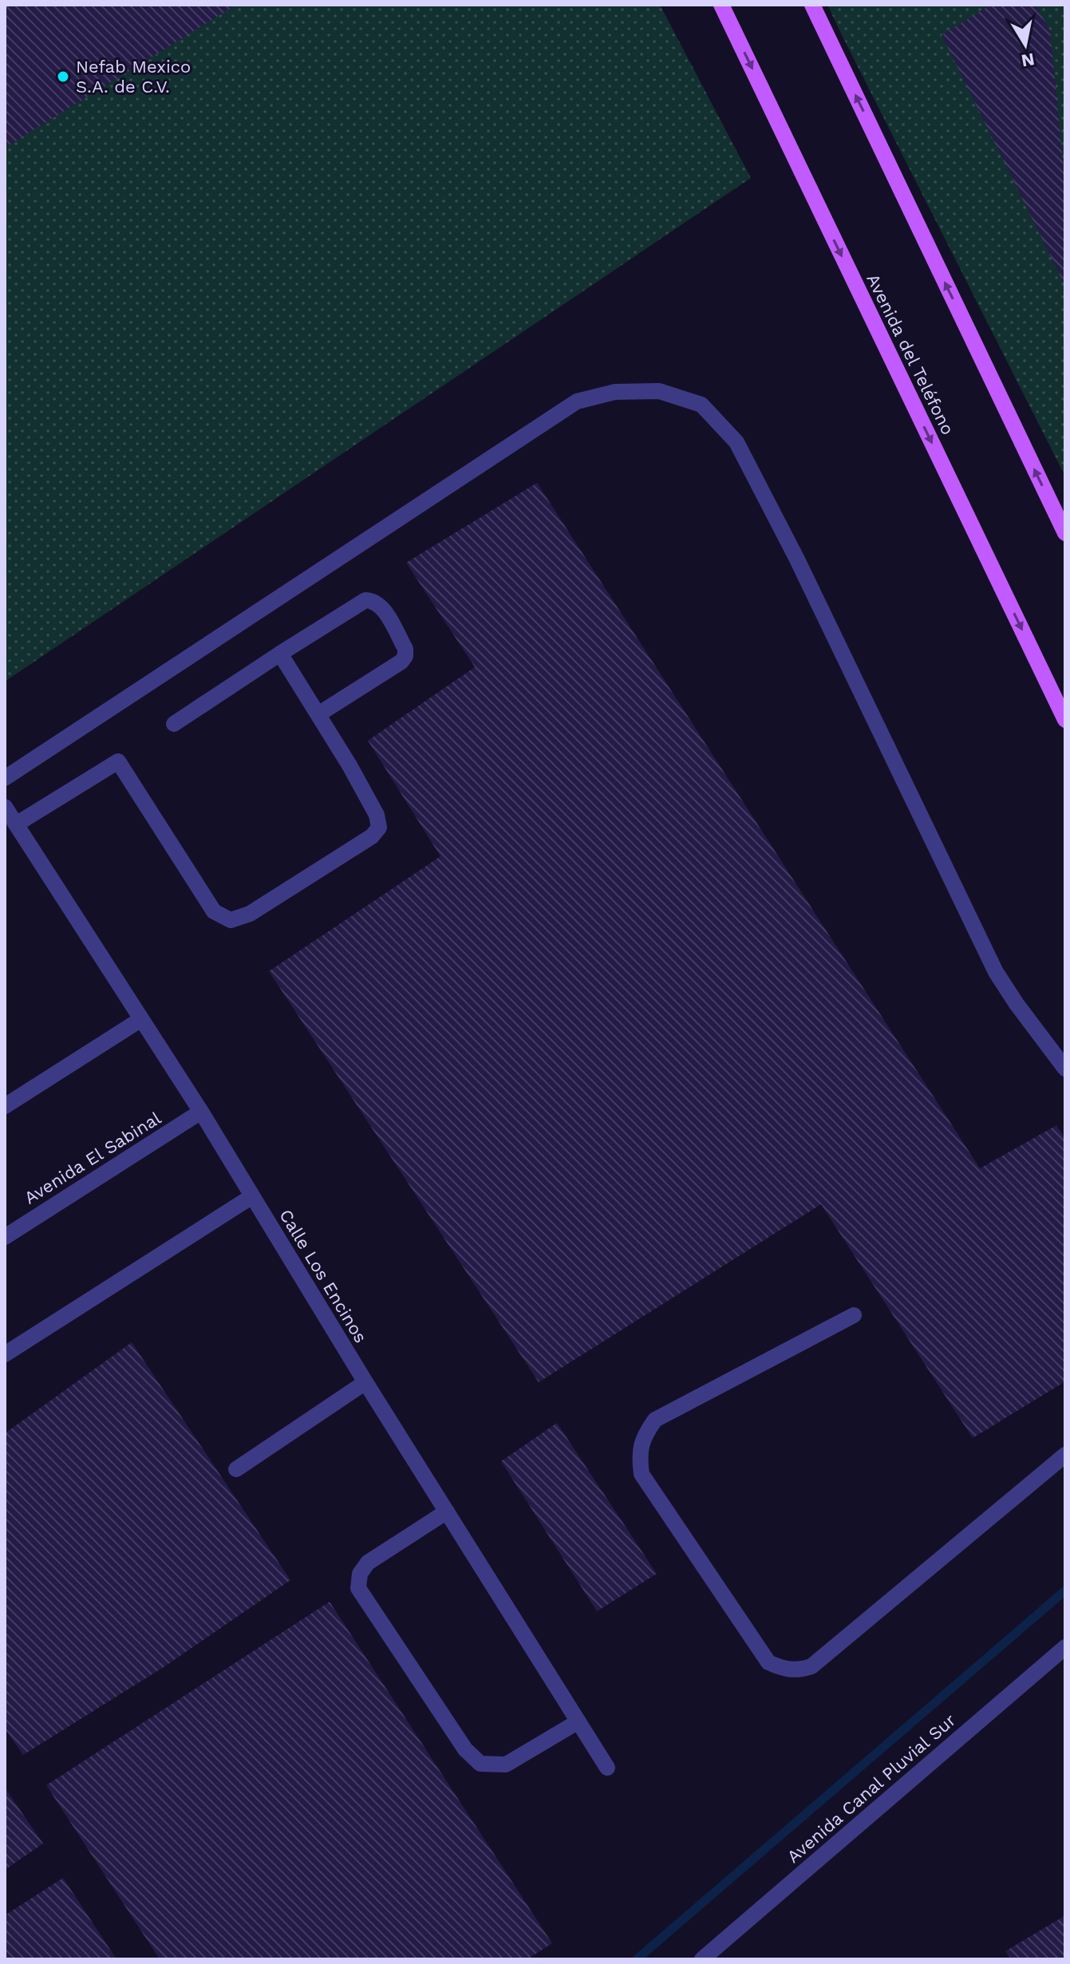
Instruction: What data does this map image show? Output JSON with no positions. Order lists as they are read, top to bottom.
{
  "streets": {
    "main road": ["Avenida del Teléfono"],
    "street": ["Avenida El Sabinal", "Calle Los Encinos", "Avenida Canal Pluvial Sur"]
  },
  "crossings": [
    ["Avenida El Sabinal", "Calle Los Encinos"]
  ],
  "places": ["Nefab Mexico S.A. de C.V."],
  "north": "bottom"
}
